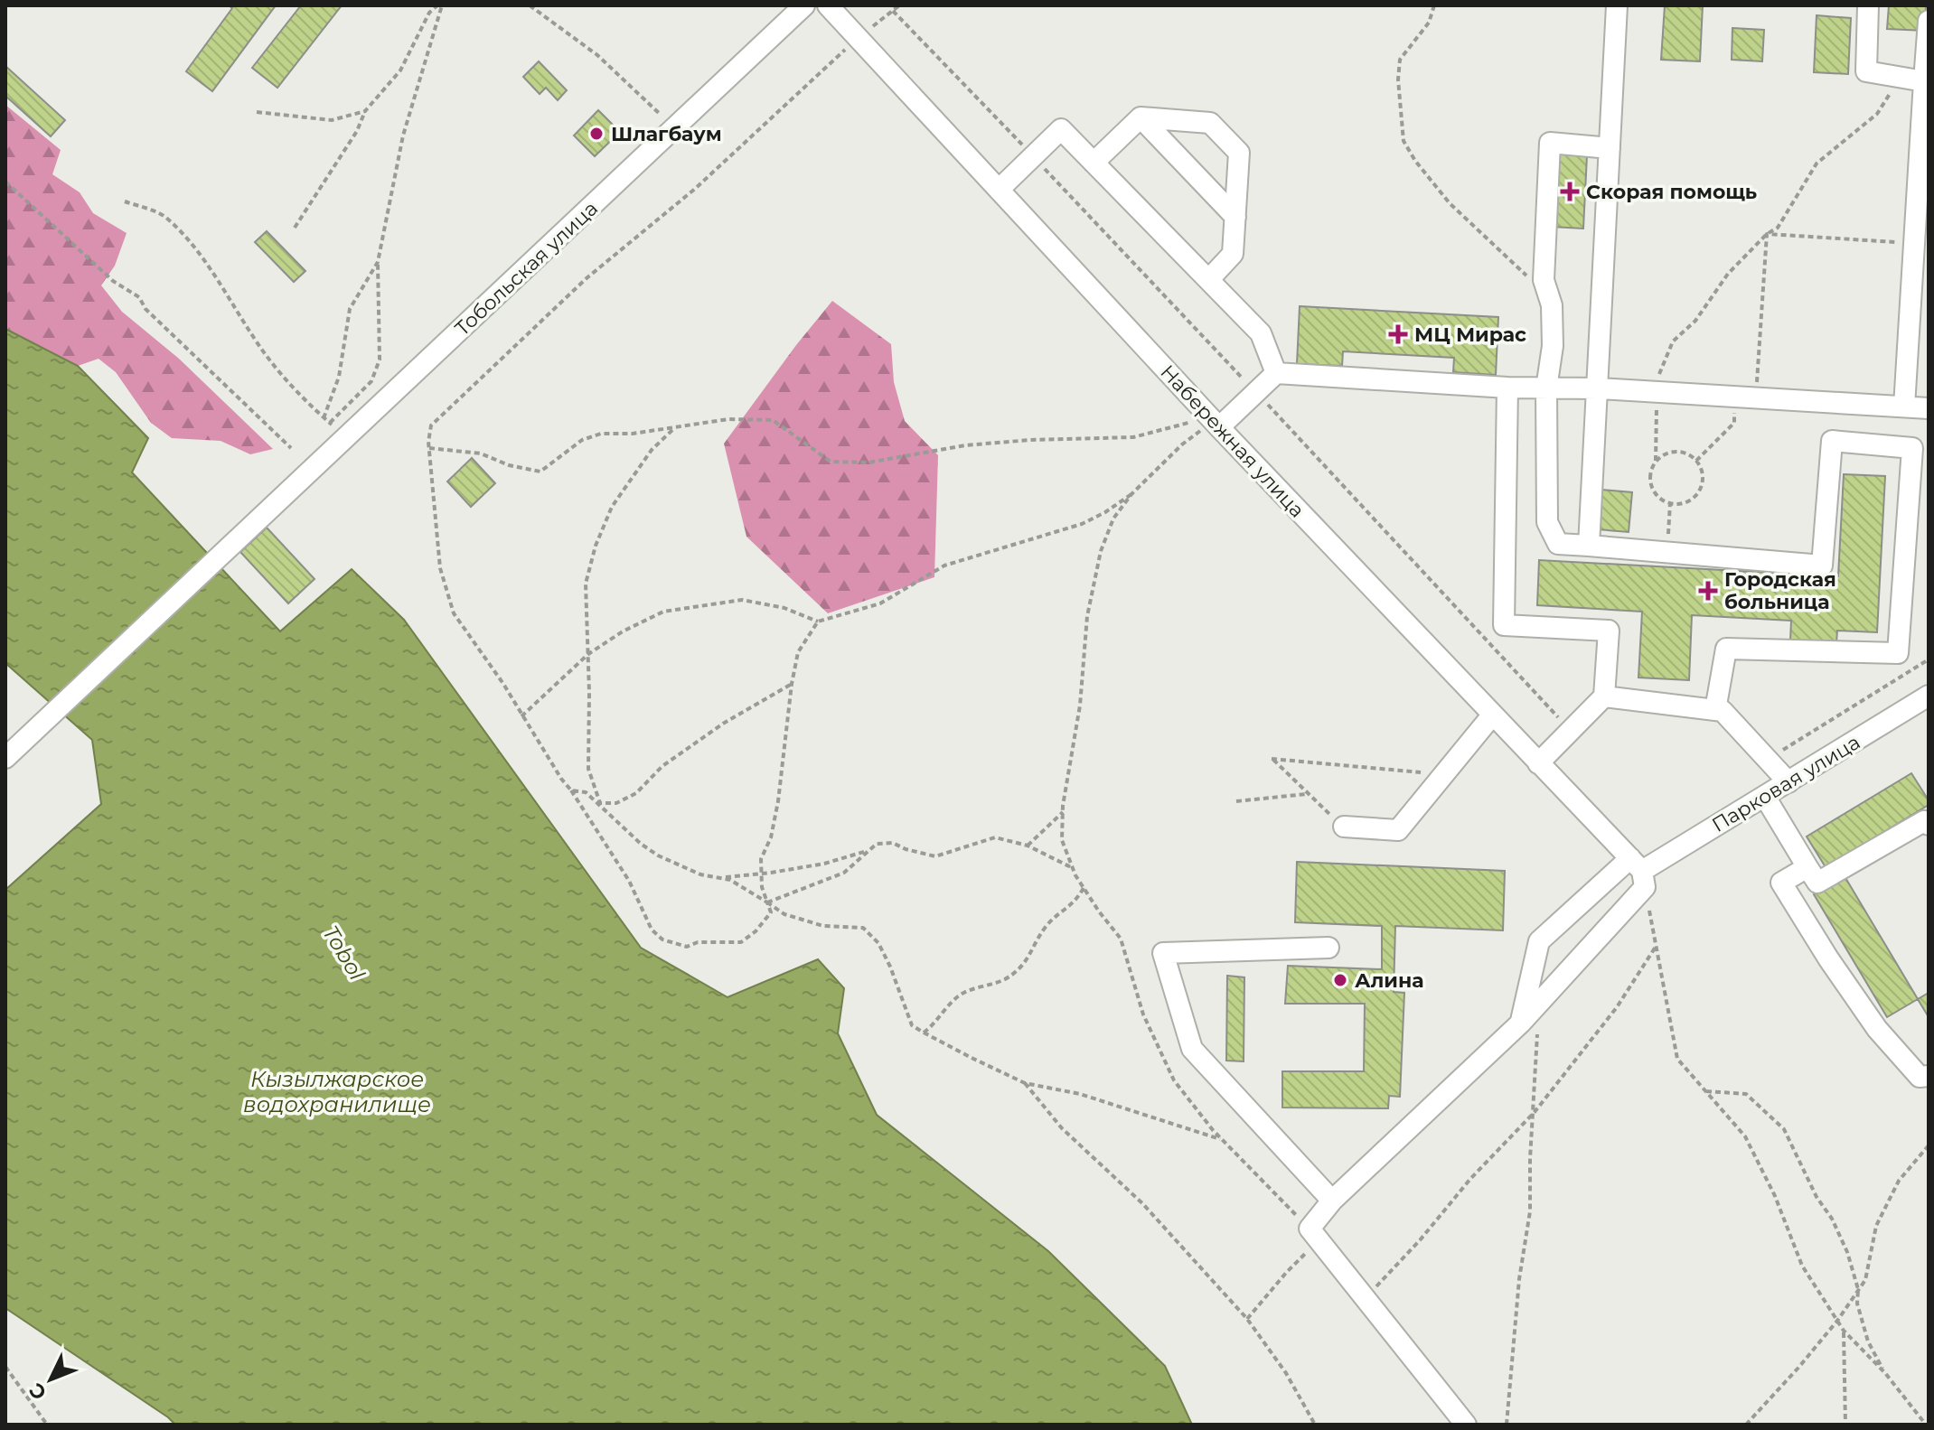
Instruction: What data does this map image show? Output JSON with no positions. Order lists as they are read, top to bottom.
{
  "streets": {
    "street": ["Тобольская улица", "Набережная улица", "Парковая улица"]
  },
  "crossings": [
    ["Набережная улица", "Парковая улица"]
  ],
  "water": ["Tobol", "Кызылжарское водохранилище"],
  "places": {
    "other": ["Шлагбаум", "Алина"],
    "health": ["Скорая помощь", "МЦ Мирас", "Городская больница"]
  },
  "north": "bottom left"
}
